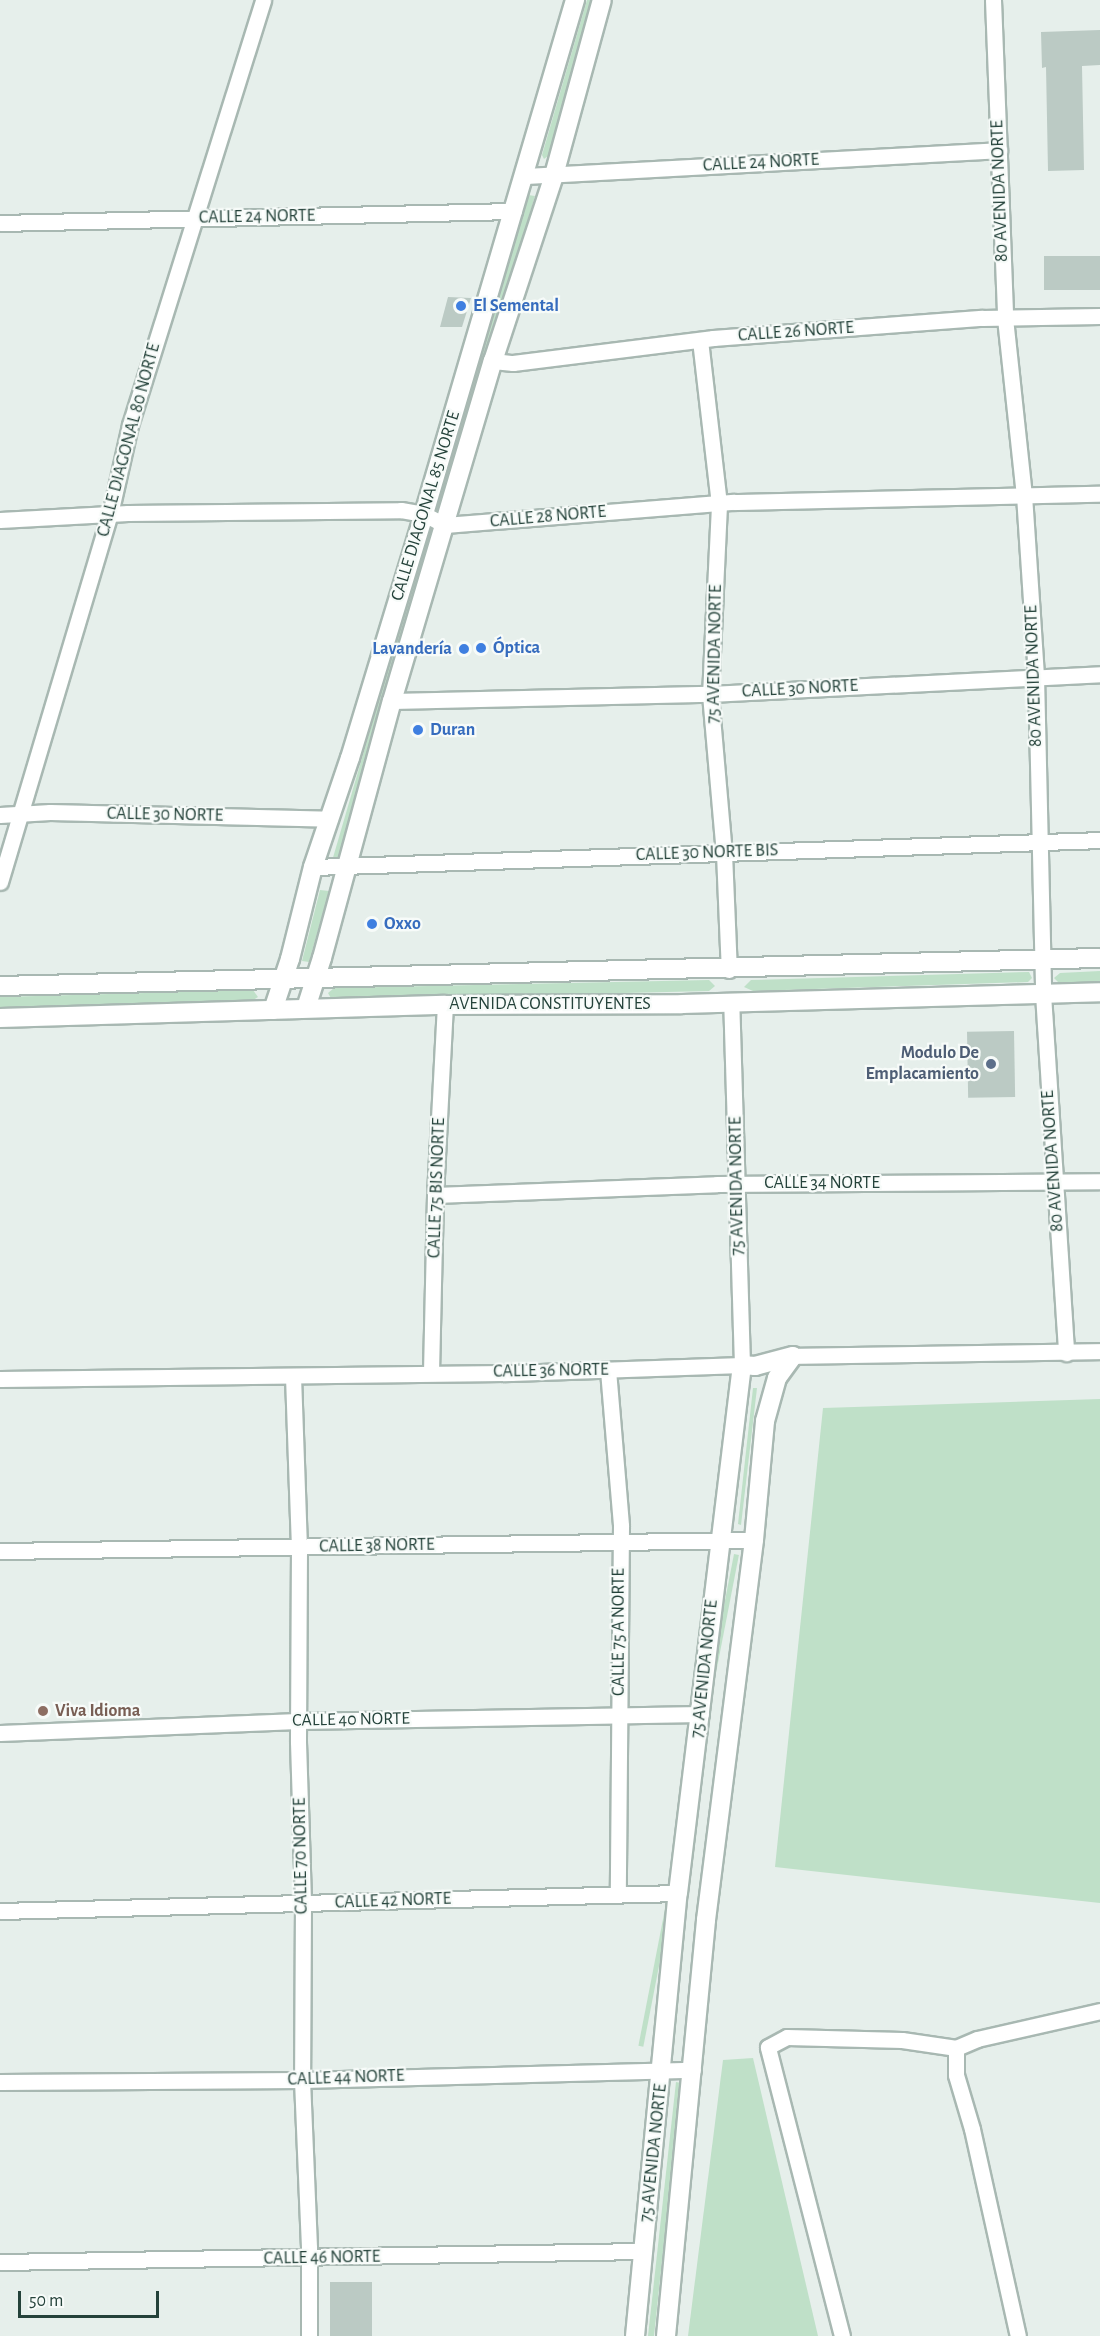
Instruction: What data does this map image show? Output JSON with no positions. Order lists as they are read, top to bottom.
{
  "streets": {
    "main road": [
      "CALLE DIAGONAL 85 NORTE",
      "75 AVENIDA NORTE",
      "AVENIDA CONSTITUYENTES",
      "CALLE 36 NORTE"
    ],
    "street": [
      "CALLE 24 NORTE",
      "80 AVENIDA NORTE",
      "CALLE 26 NORTE",
      "CALLE DIAGONAL 80 NORTE",
      "CALLE 28 NORTE",
      "CALLE 30 NORTE",
      "CALLE 30 NORTE BIS",
      "CALLE 34 NORTE",
      "CALLE 75 BIS NORTE",
      "CALLE 38 NORTE",
      "CALLE 75 A NORTE",
      "CALLE 40 NORTE",
      "CALLE 70 NORTE",
      "CALLE 42 NORTE",
      "CALLE 44 NORTE",
      "CALLE 46 NORTE"
    ]
  },
  "crossings": [
    ["CALLE 24 NORTE", "80 AVENIDA NORTE"],
    ["CALLE 24 NORTE", "CALLE DIAGONAL 80 NORTE"],
    ["CALLE 24 NORTE", "CALLE DIAGONAL 85 NORTE"],
    ["80 AVENIDA NORTE", "CALLE 26 NORTE"],
    ["80 AVENIDA NORTE", "CALLE 28 NORTE"],
    ["80 AVENIDA NORTE", "CALLE 30 NORTE"],
    ["80 AVENIDA NORTE", "CALLE 30 NORTE BIS"],
    ["80 AVENIDA NORTE", "AVENIDA CONSTITUYENTES"],
    ["80 AVENIDA NORTE", "CALLE 34 NORTE"],
    ["80 AVENIDA NORTE", "CALLE 36 NORTE"],
    ["CALLE 26 NORTE", "CALLE DIAGONAL 85 NORTE"],
    ["CALLE 26 NORTE", "75 AVENIDA NORTE"],
    ["CALLE DIAGONAL 80 NORTE", "CALLE 30 NORTE"],
    ["CALLE DIAGONAL 85 NORTE", "CALLE 28 NORTE"],
    ["CALLE DIAGONAL 85 NORTE", "CALLE 30 NORTE"],
    ["CALLE DIAGONAL 85 NORTE", "CALLE 30 NORTE BIS"],
    ["CALLE DIAGONAL 85 NORTE", "AVENIDA CONSTITUYENTES"],
    ["CALLE 28 NORTE", "75 AVENIDA NORTE"],
    ["75 AVENIDA NORTE", "CALLE 30 NORTE"],
    ["75 AVENIDA NORTE", "CALLE 30 NORTE BIS"],
    ["75 AVENIDA NORTE", "AVENIDA CONSTITUYENTES"],
    ["75 AVENIDA NORTE", "CALLE 34 NORTE"],
    ["75 AVENIDA NORTE", "CALLE 36 NORTE"],
    ["75 AVENIDA NORTE", "CALLE 38 NORTE"],
    ["75 AVENIDA NORTE", "CALLE 40 NORTE"],
    ["75 AVENIDA NORTE", "CALLE 42 NORTE"],
    ["75 AVENIDA NORTE", "CALLE 44 NORTE"],
    ["75 AVENIDA NORTE", "CALLE 46 NORTE"],
    ["AVENIDA CONSTITUYENTES", "CALLE 75 BIS NORTE"],
    ["CALLE 34 NORTE", "CALLE 75 BIS NORTE"],
    ["CALLE 75 BIS NORTE", "CALLE 36 NORTE"],
    ["CALLE 36 NORTE", "CALLE 75 A NORTE"],
    ["CALLE 36 NORTE", "CALLE 70 NORTE"],
    ["CALLE 38 NORTE", "CALLE 75 A NORTE"],
    ["CALLE 38 NORTE", "CALLE 70 NORTE"],
    ["CALLE 75 A NORTE", "CALLE 40 NORTE"],
    ["CALLE 75 A NORTE", "CALLE 42 NORTE"],
    ["CALLE 40 NORTE", "CALLE 70 NORTE"],
    ["CALLE 70 NORTE", "CALLE 42 NORTE"],
    ["CALLE 70 NORTE", "CALLE 44 NORTE"],
    ["CALLE 70 NORTE", "CALLE 46 NORTE"]
  ],
  "places": [
    "El Semental",
    "Óptica",
    "Lavandería",
    "Duran",
    "Oxxo",
    "Modulo De Emplacamiento",
    "Viva Idioma"
  ],
  "scale_bar": "50 m"
}
